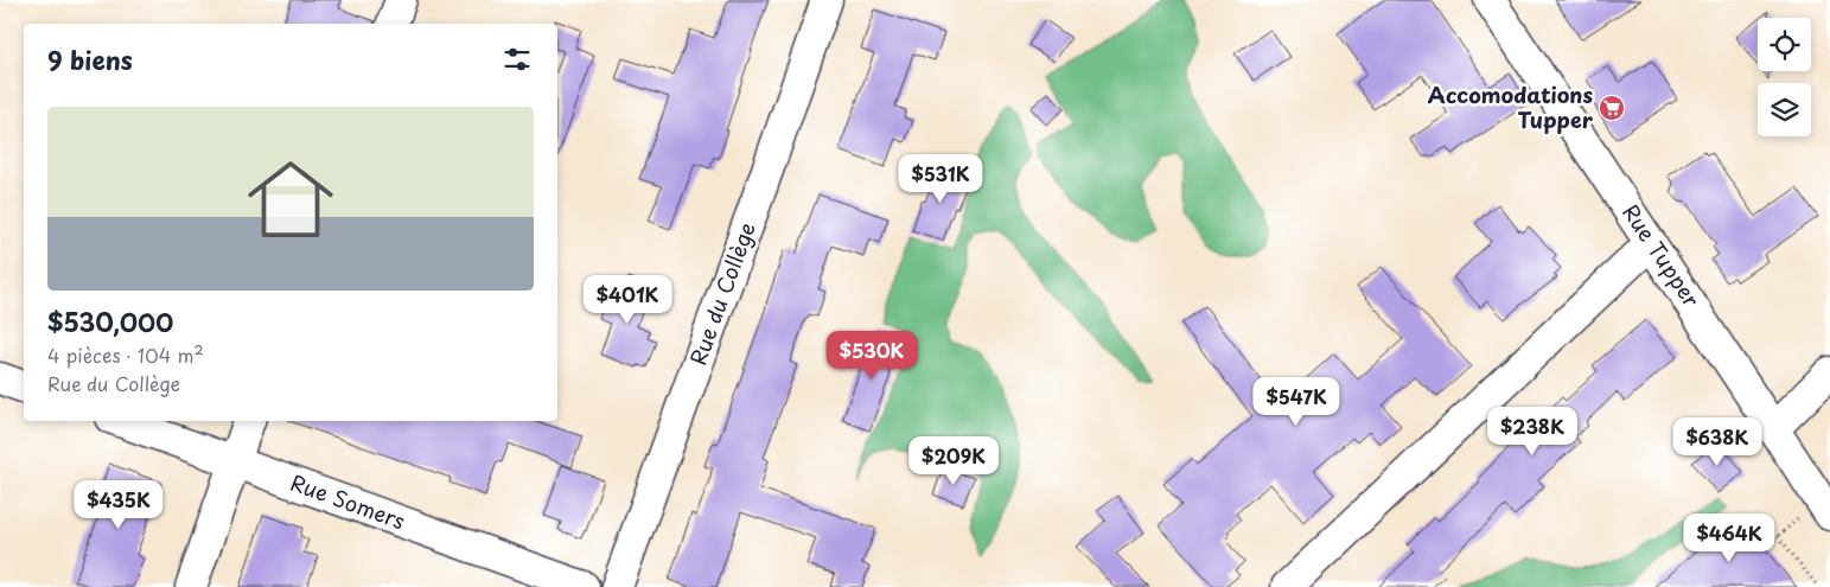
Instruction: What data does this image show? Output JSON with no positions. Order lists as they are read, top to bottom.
{
  "streets": {
    "street": ["Rue Tupper", "Rue du Collège", "Rue Somers"]
  },
  "places": {
    "supermarket": ["Accomodations Tupper"]
  },
  "page": {
    "heading": "9 biens",
    "list": [
      {
        "name": "$530,000",
        "note": "4 pièces · 104 m² · Rue du Collège"
      }
    ],
    "price": [
      "$531K",
      "$401K",
      "$530K",
      "$547K",
      "$238K",
      "$638K",
      "$209K",
      "$435K",
      "$464K"
    ]
  }
}
